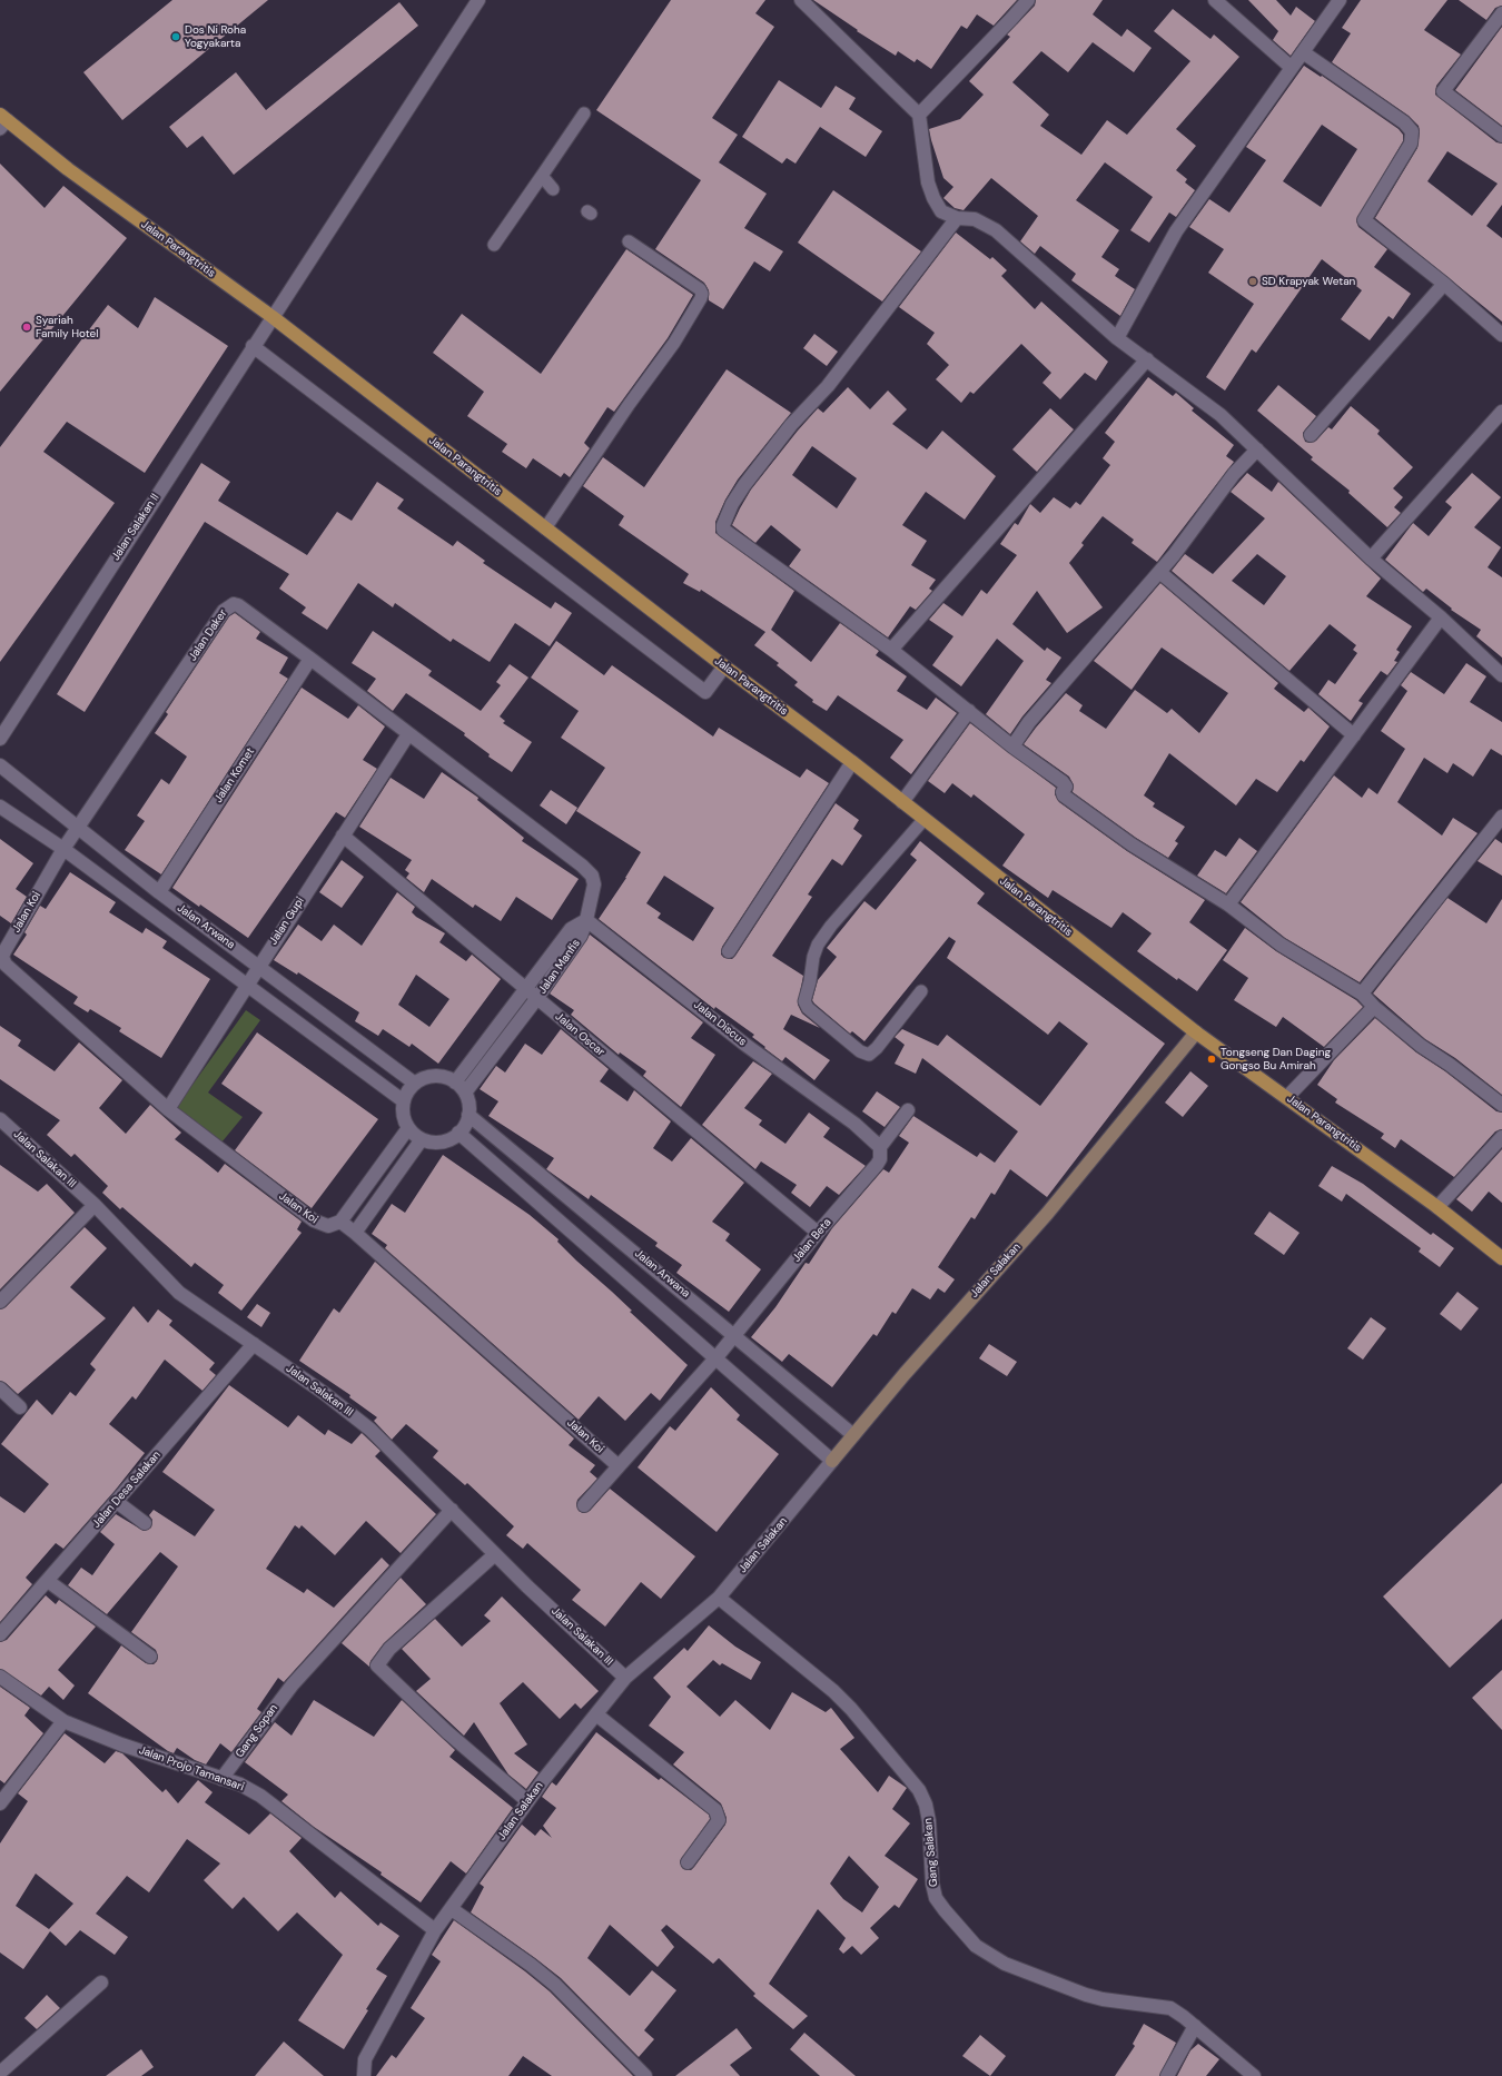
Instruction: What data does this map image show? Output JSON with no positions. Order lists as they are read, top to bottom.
{
  "streets": {
    "main road": ["Jalan Parangtritis"],
    "street": [
      "Jalan Salakan II",
      "Jalan Daker",
      "Jalan Komet",
      "Jalan Koi",
      "Jalan Gupi",
      "Jalan Arwana",
      "Jalan Manfis",
      "Jalan Discus",
      "Jalan Oscar",
      "Jalan Salakan III",
      "Jalan Beta",
      "Jalan Salakan",
      "Jalan Desa Salakan",
      "Gang Sopan",
      "Jalan Projo Tamansari",
      "Gang Salakan"
    ]
  },
  "crossings": [
    ["Jalan Parangtritis", "Jalan Salakan II"],
    ["Jalan Parangtritis", "Jalan Salakan"],
    ["Jalan Daker", "Jalan Komet"],
    ["Jalan Daker", "Jalan Koi"],
    ["Jalan Daker", "Jalan Gupi"],
    ["Jalan Daker", "Jalan Arwana"],
    ["Jalan Daker", "Jalan Manfis"],
    ["Jalan Daker", "Jalan Discus"],
    ["Jalan Komet", "Jalan Arwana"],
    ["Jalan Koi", "Jalan Gupi"],
    ["Jalan Koi", "Jalan Arwana"],
    ["Jalan Gupi", "Jalan Arwana"],
    ["Jalan Gupi", "Jalan Oscar"],
    ["Jalan Arwana", "Jalan Manfis"],
    ["Jalan Arwana", "Jalan Beta"],
    ["Jalan Arwana", "Jalan Salakan"],
    ["Jalan Manfis", "Jalan Discus"],
    ["Jalan Manfis", "Jalan Oscar"],
    ["Jalan Discus", "Jalan Beta"],
    ["Jalan Oscar", "Jalan Beta"],
    ["Jalan Salakan III", "Jalan Salakan"],
    ["Jalan Salakan III", "Jalan Desa Salakan"],
    ["Jalan Salakan III", "Gang Sopan"],
    ["Jalan Salakan", "Jalan Projo Tamansari"],
    ["Jalan Salakan", "Gang Salakan"],
    ["Gang Sopan", "Jalan Projo Tamansari"]
  ],
  "places": [
    "Dos Ni Roha Yogyakarta",
    "SD Krapyak Wetan",
    "Syariah Family Hotel",
    "Tongseng Dan Daging Gongso Bu Amirah"
  ]
}
